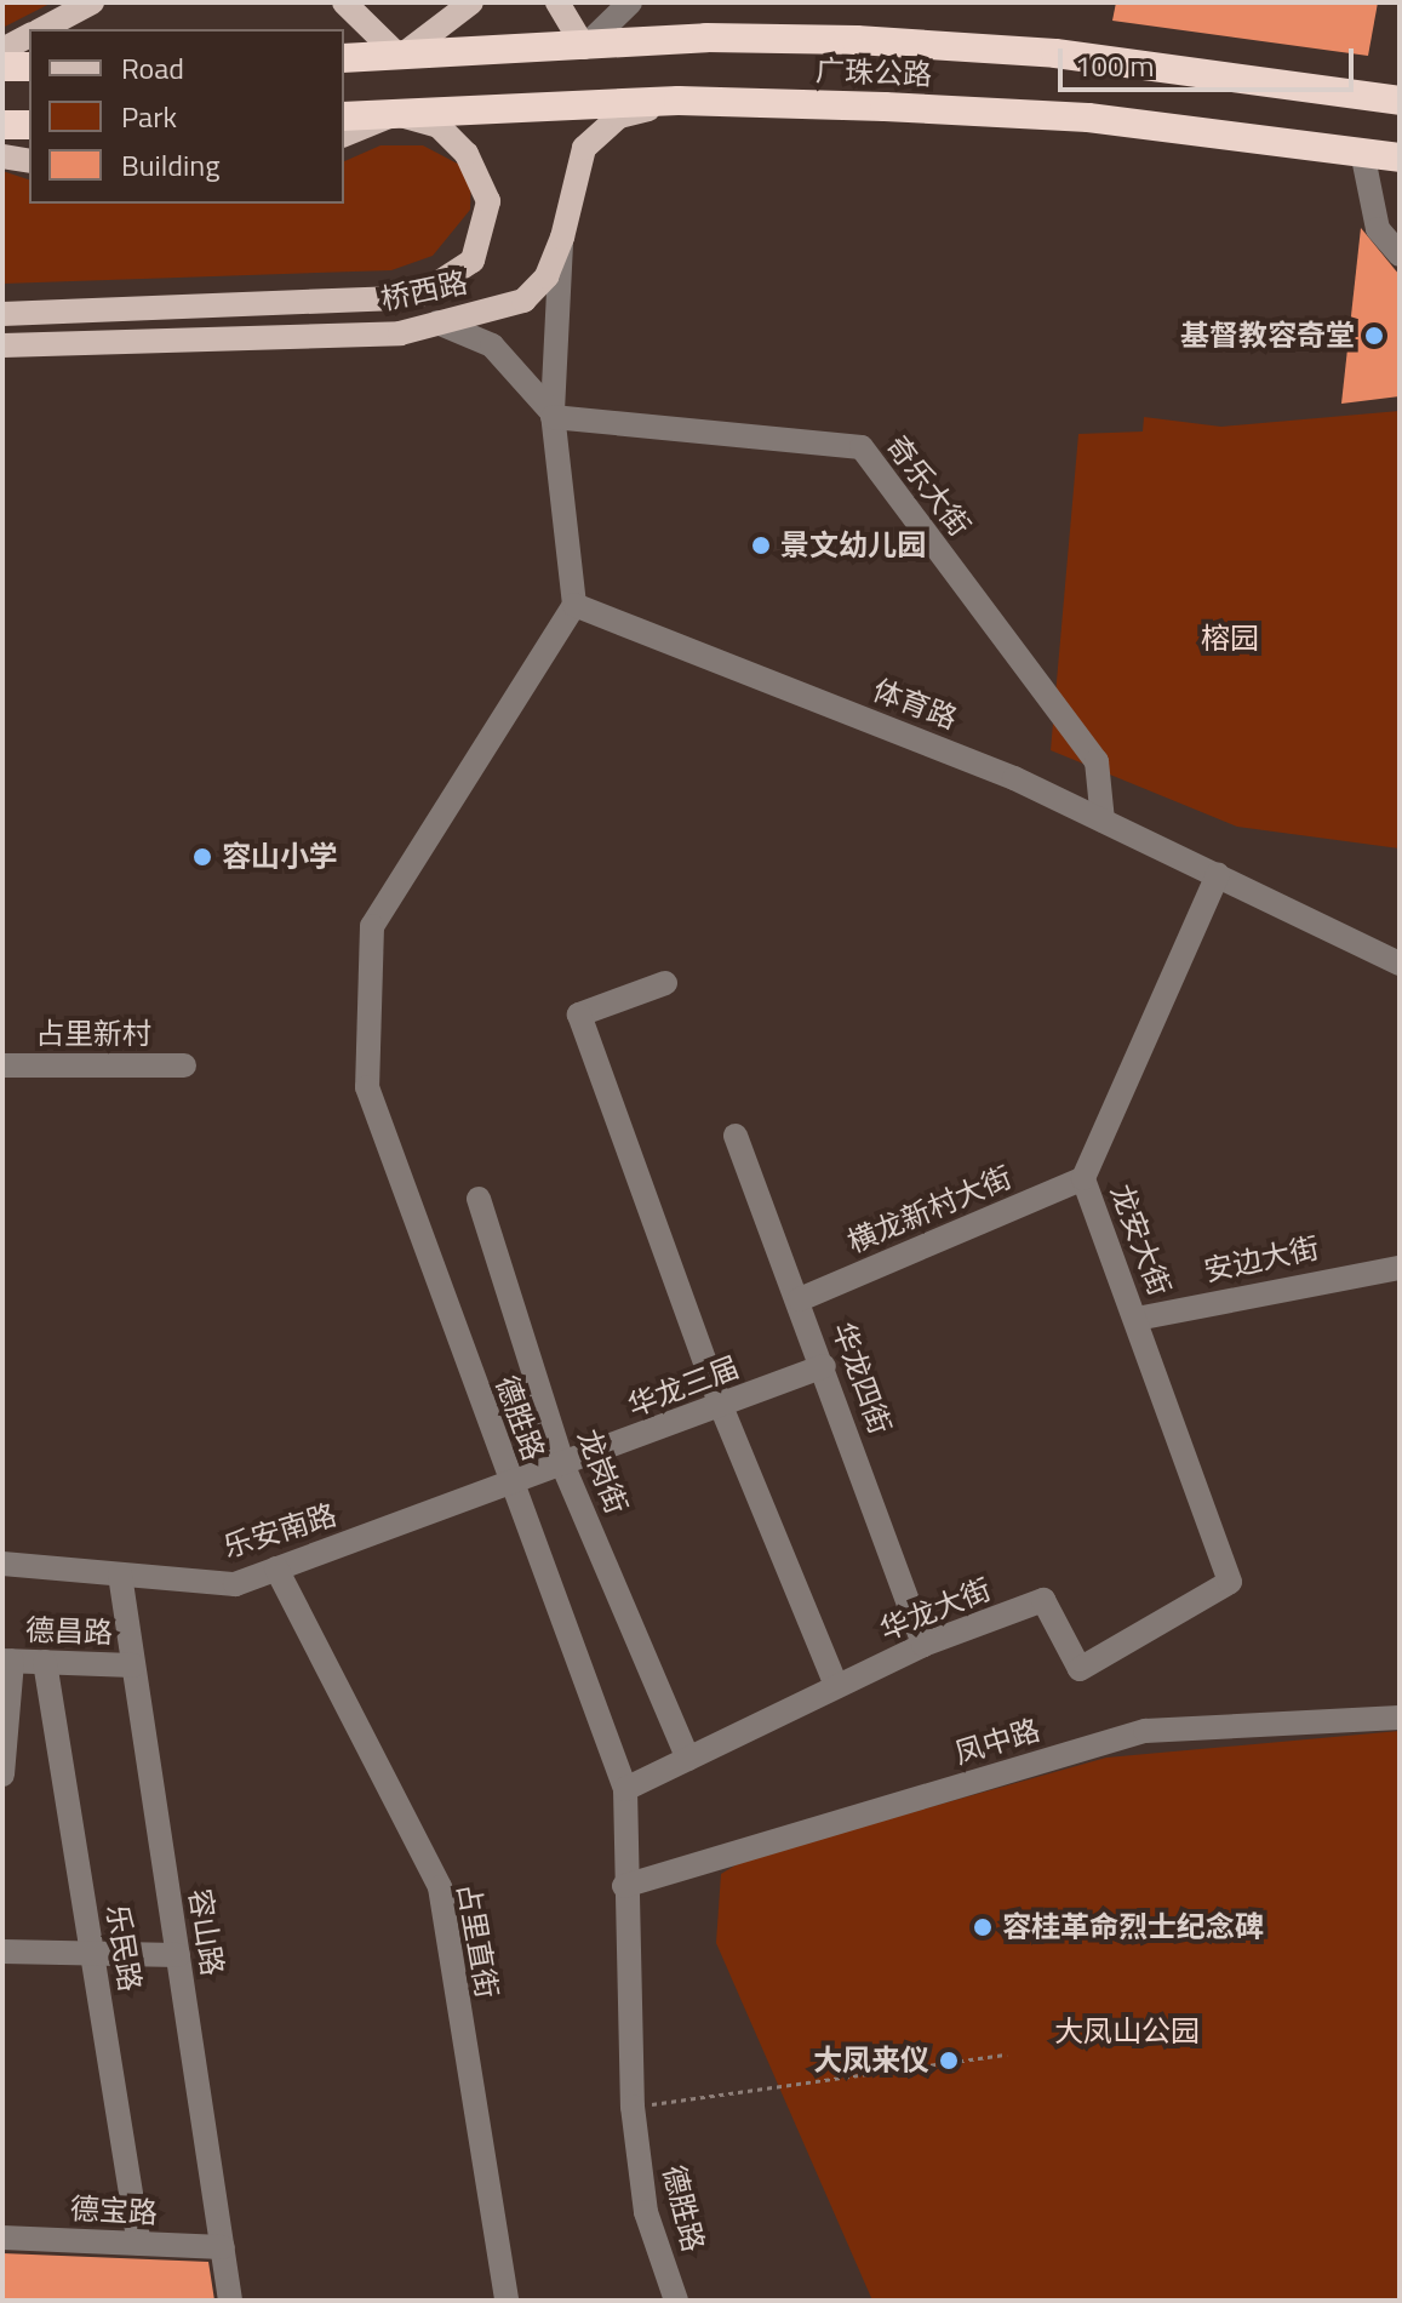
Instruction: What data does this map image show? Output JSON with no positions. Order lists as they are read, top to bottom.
{
  "streets": {
    "highway": ["广珠公路"],
    "main road": ["桥西路"],
    "street": [
      "奇乐大街",
      "体育路",
      "占里新村",
      "横龙新村大街",
      "龙安大街",
      "安边大街",
      "华龙四街",
      "华龙三届",
      "德胜路",
      "龙岗街",
      "乐安南路",
      "华龙大街",
      "德昌路",
      "凤中路",
      "容山路",
      "占里直街",
      "乐民路",
      "德宝路"
    ]
  },
  "crossings": [
    ["广珠公路", "桥西路"],
    ["奇乐大街", "体育路"],
    ["体育路", "龙安大街"],
    ["体育路", "德胜路"],
    ["横龙新村大街", "龙安大街"],
    ["横龙新村大街", "华龙四街"],
    ["龙安大街", "安边大街"],
    ["龙安大街", "华龙大街"],
    ["华龙四街", "华龙三届"],
    ["华龙四街", "华龙大街"],
    ["华龙三届", "德胜路"],
    ["华龙三届", "龙岗街"],
    ["华龙三届", "乐安南路"],
    ["德胜路", "乐安南路"],
    ["德胜路", "华龙大街"],
    ["德胜路", "凤中路"],
    ["龙岗街", "华龙大街"],
    ["乐安南路", "容山路"],
    ["乐安南路", "占里直街"],
    ["德昌路", "容山路"],
    ["德昌路", "乐民路"],
    ["容山路", "德宝路"],
    ["乐民路", "德宝路"]
  ],
  "parks": ["榕园", "大凤山公园"],
  "places": [
    "基督教容奇堂",
    "景文幼儿园",
    "容山小学",
    "容桂革命烈士纪念碑",
    "大凤来仪"
  ],
  "legend": ["Road", "Park", "Building"],
  "scale_bar": "100 m"
}
